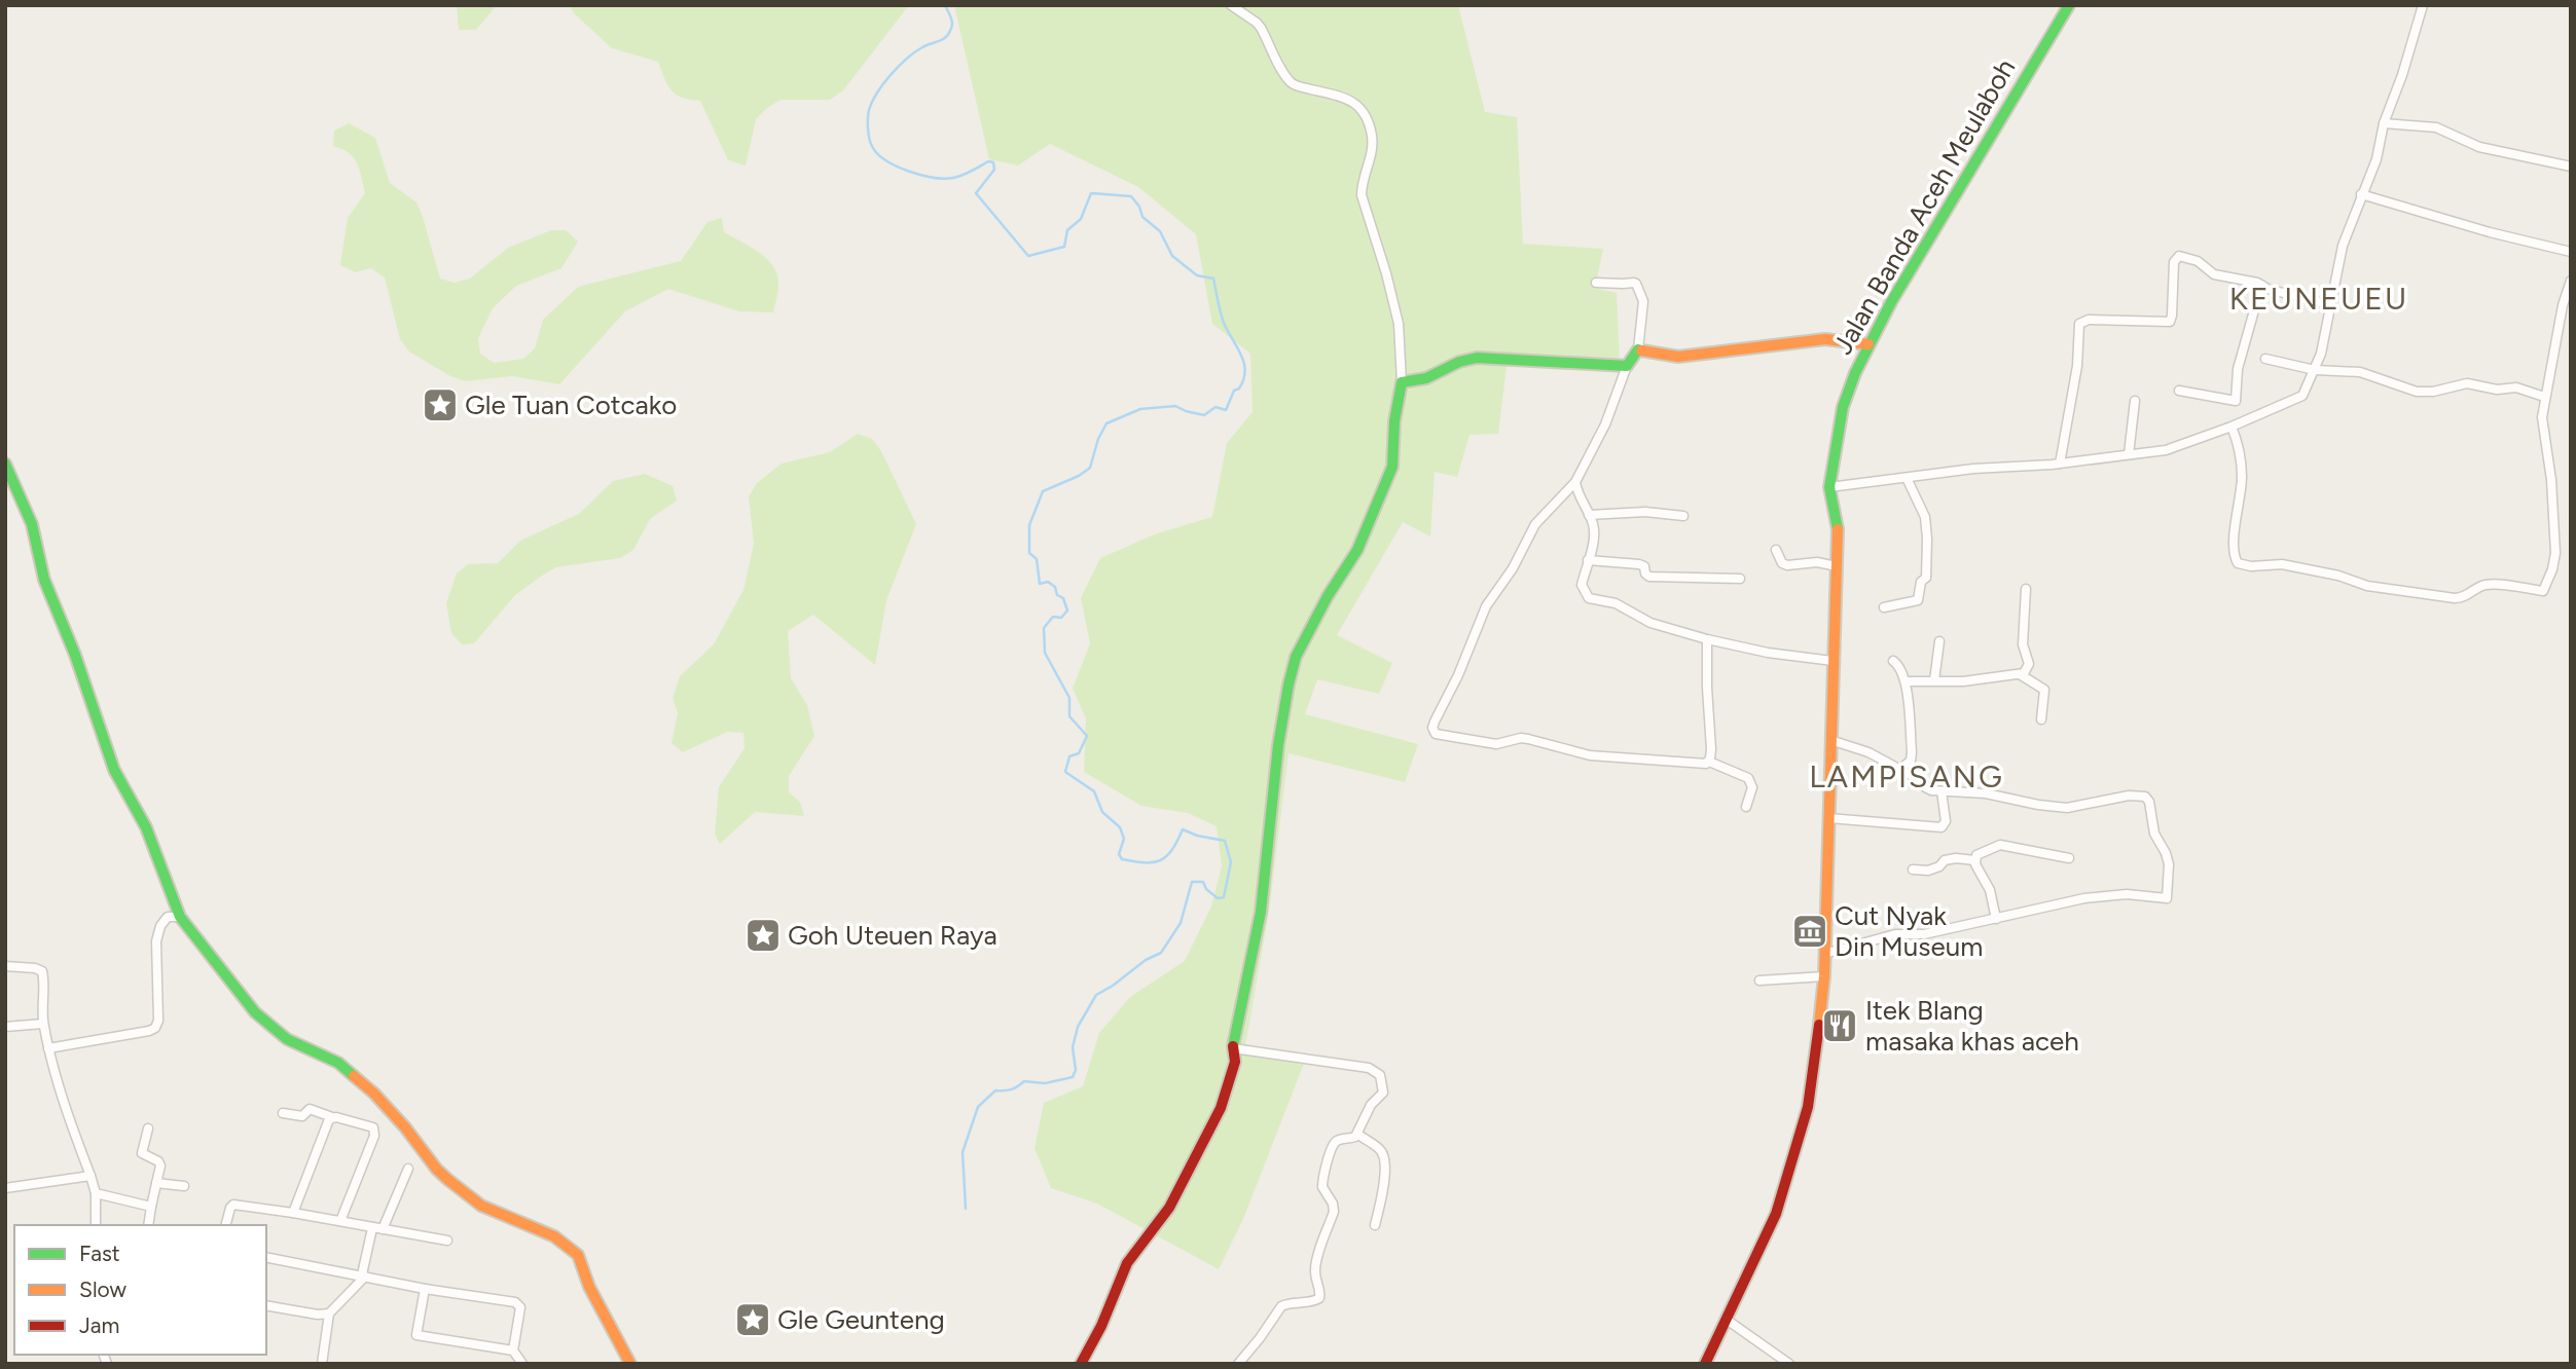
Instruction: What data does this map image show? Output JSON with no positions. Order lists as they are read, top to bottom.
{
  "streets": {
    "main road": ["Jalan Banda Aceh Meulaboh"]
  },
  "districts": ["KEUNEUEU", "LAMPISANG"],
  "places": {
    "place": ["Gle Tuan Cotcako", "Goh Uteuen Raya", "Gle Geunteng"],
    "museum": ["Cut Nyak Din Museum"],
    "restaurant": ["Itek Blang masaka khas aceh"]
  },
  "legend": ["Fast", "Slow", "Jam"]
}
